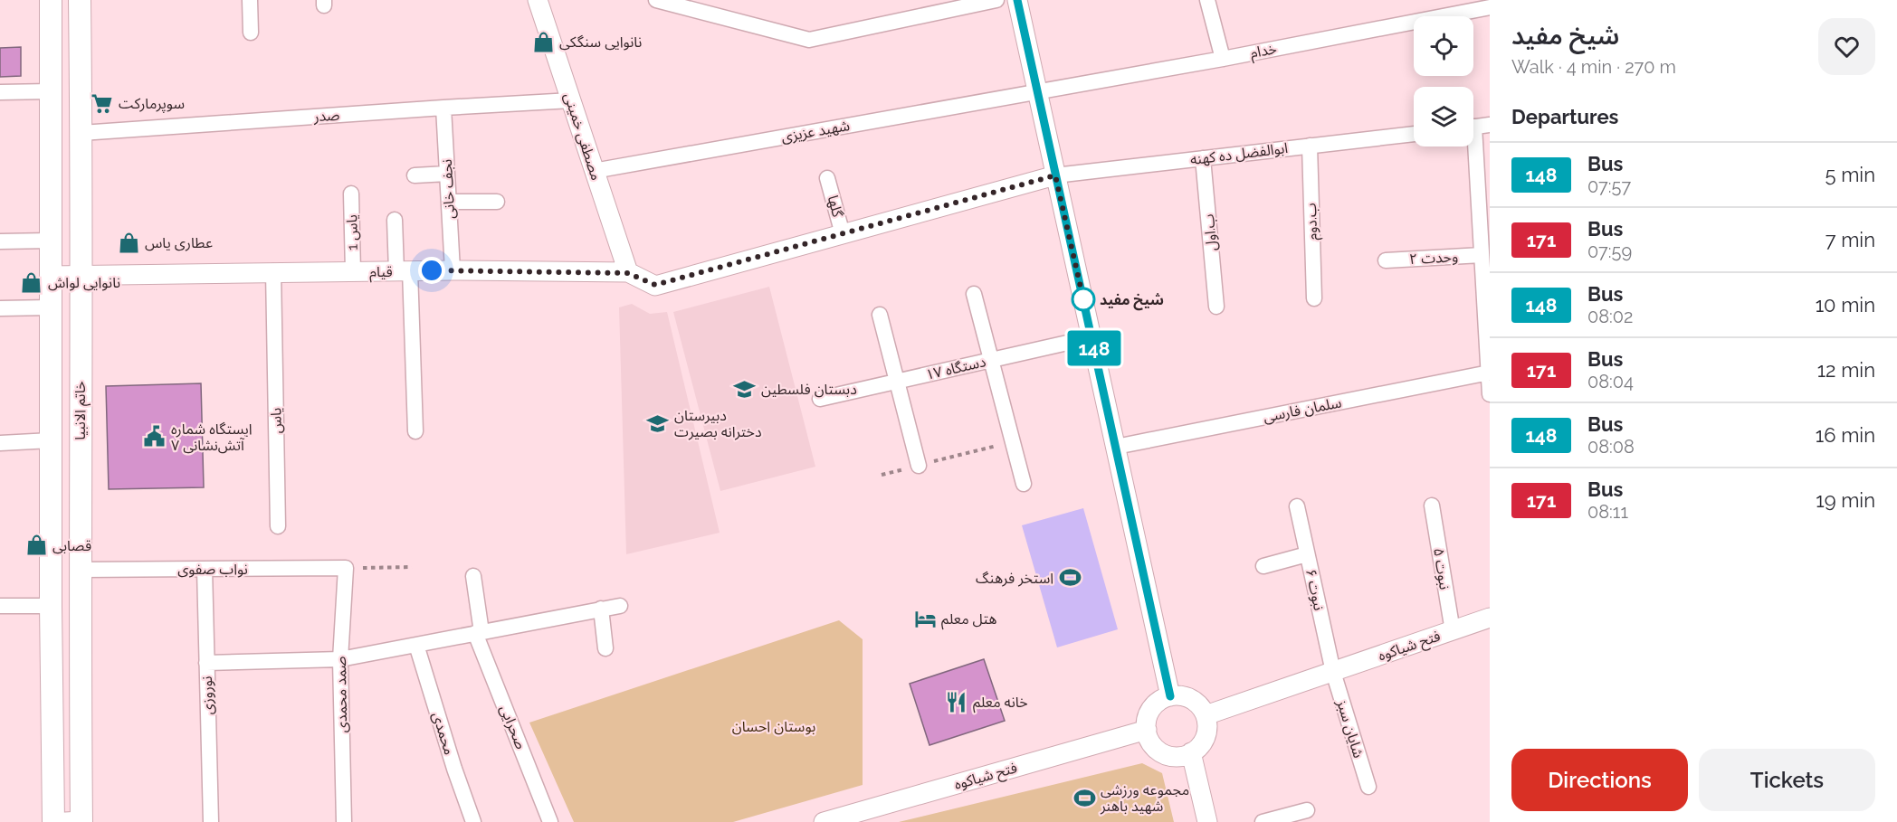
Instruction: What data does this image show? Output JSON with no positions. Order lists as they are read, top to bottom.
{
  "streets": {
    "main road": ["خاتم الانبیا"],
    "street": [
      "خدام",
      "صدر",
      "شهید عزیزی",
      "مصطفی خمینی",
      "ابوالفضل ده کهنه",
      "نجف خانی",
      "گلها",
      "ب.دوم",
      "یاس 1",
      "ب.اول",
      "وحدت ۲",
      "قیام",
      "۱۷ دستگاه",
      "سلمان فارسی",
      "یاس",
      "نواب صفوی",
      "نبوت ۵",
      "نبوت ۶",
      "فتح شیاکوه",
      "صمد محمدی",
      "نوروزی",
      "صحرایی",
      "شایان سبز",
      "محمدی"
    ]
  },
  "crossings": [
    ["خدام", "شهید عزیزی"],
    ["صدر", "مصطفی خمینی"],
    ["صدر", "نجف خانی"],
    ["صدر", "خاتم الانبیا"],
    ["شهید عزیزی", "مصطفی خمینی"],
    ["مصطفی خمینی", "قیام"],
    ["ابوالفضل ده کهنه", "ب.دوم"],
    ["ابوالفضل ده کهنه", "ب.اول"],
    ["ابوالفضل ده کهنه", "قیام"],
    ["نجف خانی", "قیام"],
    ["گلها", "قیام"],
    ["یاس 1", "قیام"],
    ["قیام", "خاتم الانبیا"],
    ["قیام", "یاس"],
    ["خاتم الانبیا", "نواب صفوی"],
    ["نواب صفوی", "صمد محمدی"],
    ["نواب صفوی", "نوروزی"],
    ["نبوت ۵", "فتح شیاکوه"],
    ["نبوت ۶", "فتح شیاکوه"],
    ["نبوت ۶", "شایان سبز"],
    ["فتح شیاکوه", "شایان سبز"]
  ],
  "parks": ["بوستان احسان"],
  "places": {
    "shop": [
      "نانوایی سنگکی",
      "عطاری یاس",
      "نانوایی لواش",
      "قصابی"
    ],
    "supermarket": ["سوپرمارکت"],
    "other": ["شیخ مفید"],
    "school or university": ["دبستان فلسطین", "دبیرستان دخترانه بصیرت"],
    "public building": ["ایستگاه شماره ۷ آتش‌نشانی"],
    "sports": ["استخر فرهنگ", "مجموعه ورزشی شهید باهنر"],
    "hotel": ["هتل معلم"],
    "restaurant": ["خانه معلم"]
  },
  "lines": ["bus line 148"],
  "page": {
    "on_map": "148",
    "heading": [
      ["شیخ مفید", "Walk · 4 min · 270 m"],
      "Departures"
    ],
    "list": [
      {
        "mark": "148",
        "name": "Bus",
        "note": "07:57",
        "value": "5 min"
      },
      {
        "mark": "171",
        "name": "Bus",
        "note": "07:59",
        "value": "7 min"
      },
      {
        "mark": "148",
        "name": "Bus",
        "note": "08:02",
        "value": "10 min"
      },
      {
        "mark": "171",
        "name": "Bus",
        "note": "08:04",
        "value": "12 min"
      },
      {
        "mark": "148",
        "name": "Bus",
        "note": "08:08",
        "value": "16 min"
      },
      {
        "mark": "171",
        "name": "Bus",
        "note": "08:11",
        "value": "19 min"
      }
    ],
    "buttons": ["Directions", "Tickets"]
  }
}
